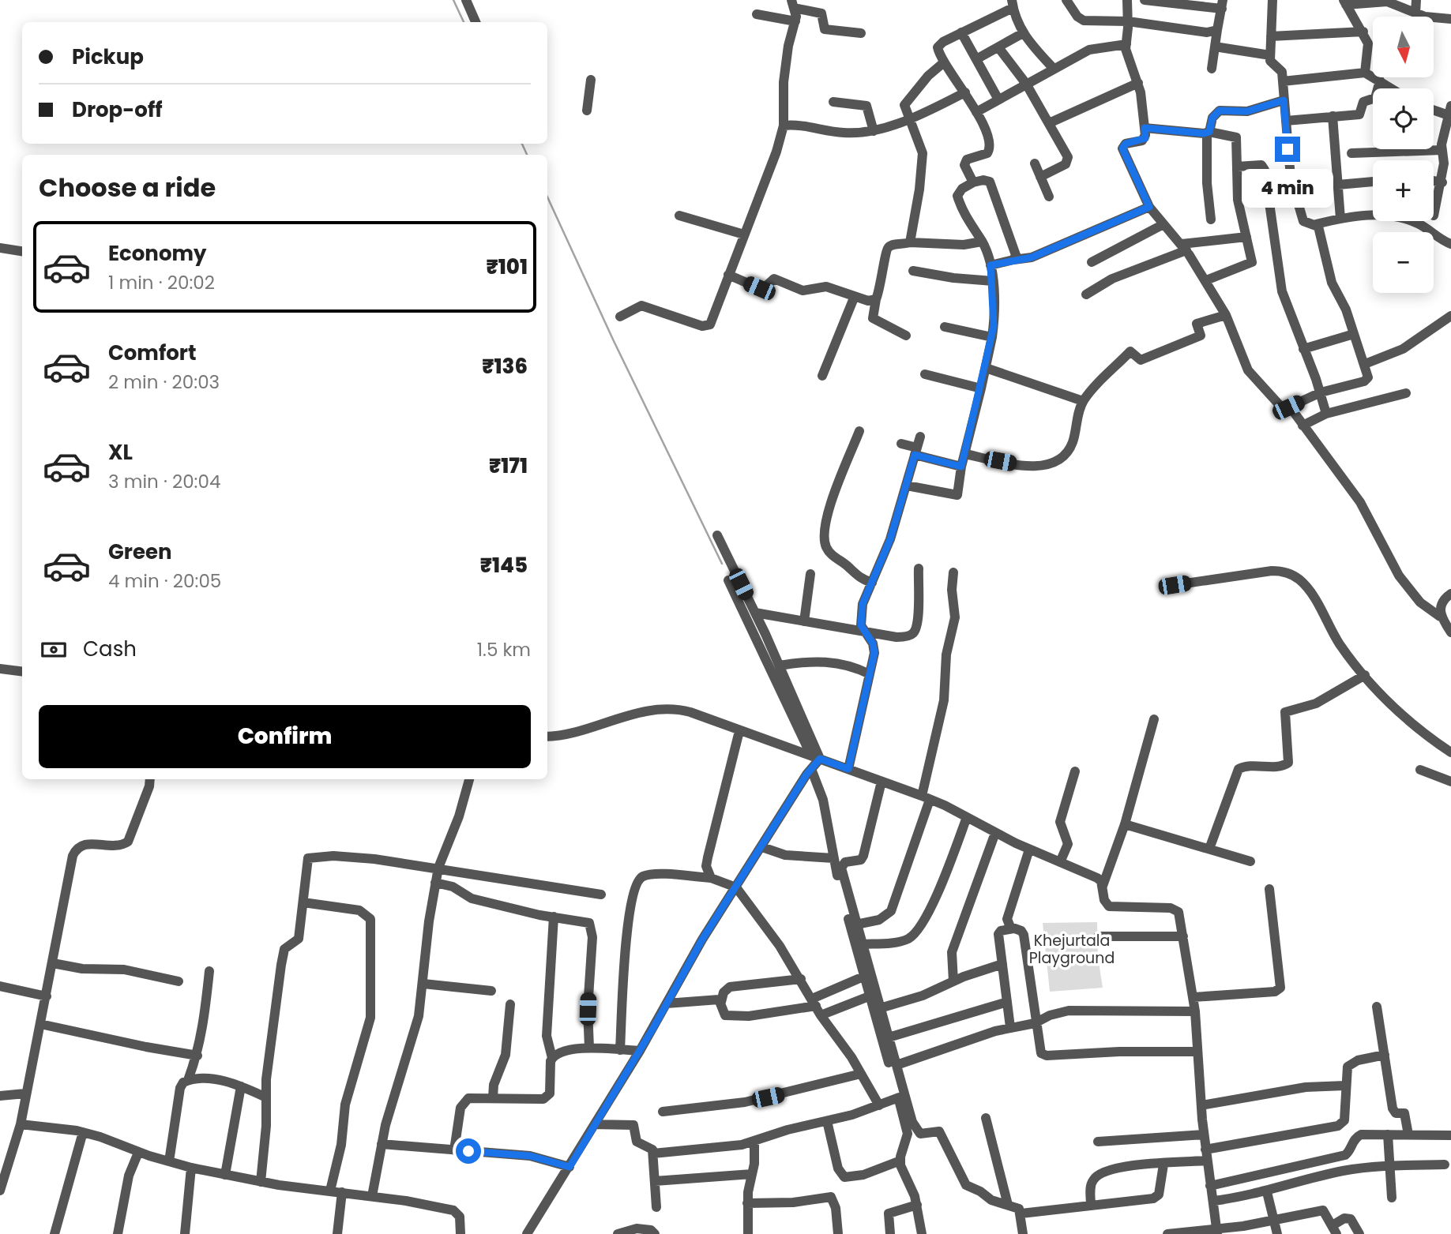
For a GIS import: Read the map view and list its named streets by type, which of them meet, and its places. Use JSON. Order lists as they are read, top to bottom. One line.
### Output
{"parks":["Khejurtala Playground"],"north":"bottom","page":{"map_buttons":["+","−"],"banner":["Pickup","Drop-off"],"heading":"Choose a ride","bubble":"4 min","list":[{"name":"Economy","note":"1 min · 20:02","value":"₹101"},{"name":"Comfort","note":"2 min · 20:03","value":"₹136"},{"name":"XL","note":"3 min · 20:04","value":"₹171"},{"name":"Green","note":"4 min · 20:05","value":"₹145"}],"pay":["Cash","1.5 km"],"buttons":"Confirm"}}
